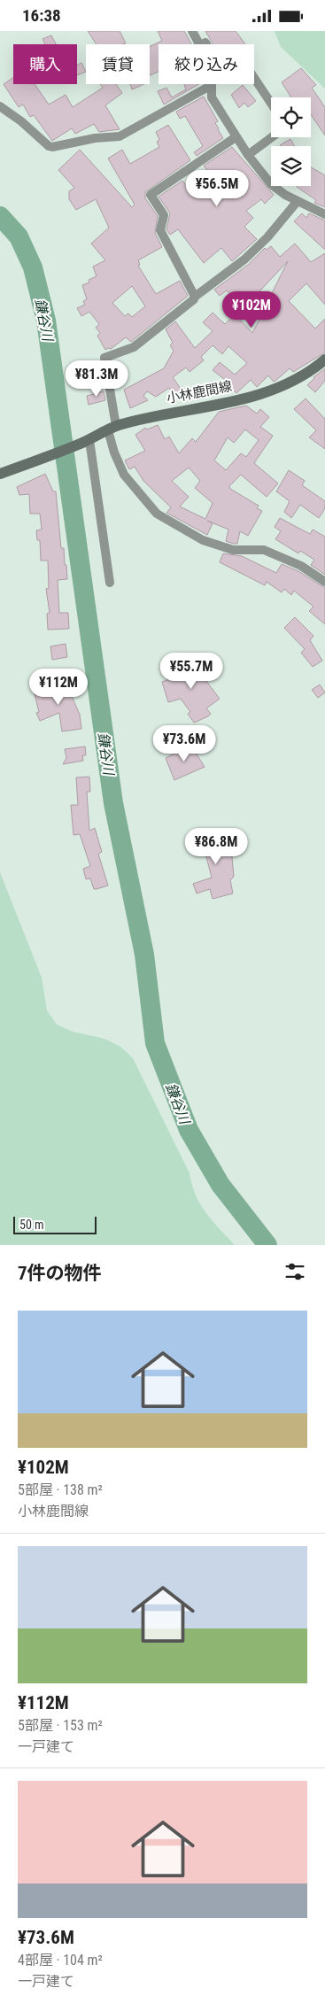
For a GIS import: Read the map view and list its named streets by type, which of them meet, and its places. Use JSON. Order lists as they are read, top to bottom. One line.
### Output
{"streets":{"main road":["小林鹿間線"]},"water":["鎌谷川"],"scale_bar":"50 m","page":{"status":"16:38","chip":["購入","賃貸","絞り込み"],"price":["¥56.5M","¥102M","¥81.3M","¥55.7M","¥112M","¥73.6M","¥86.8M"],"scale":"50 m","heading":"7件の物件","list":[{"name":"¥102M","note":"5部屋 · 138 m² · 小林鹿間線"},{"name":"¥112M","note":"5部屋 · 153 m² · 一戸建て"},{"name":"¥73.6M","note":"4部屋 · 104 m² · 一戸建て"}]}}
